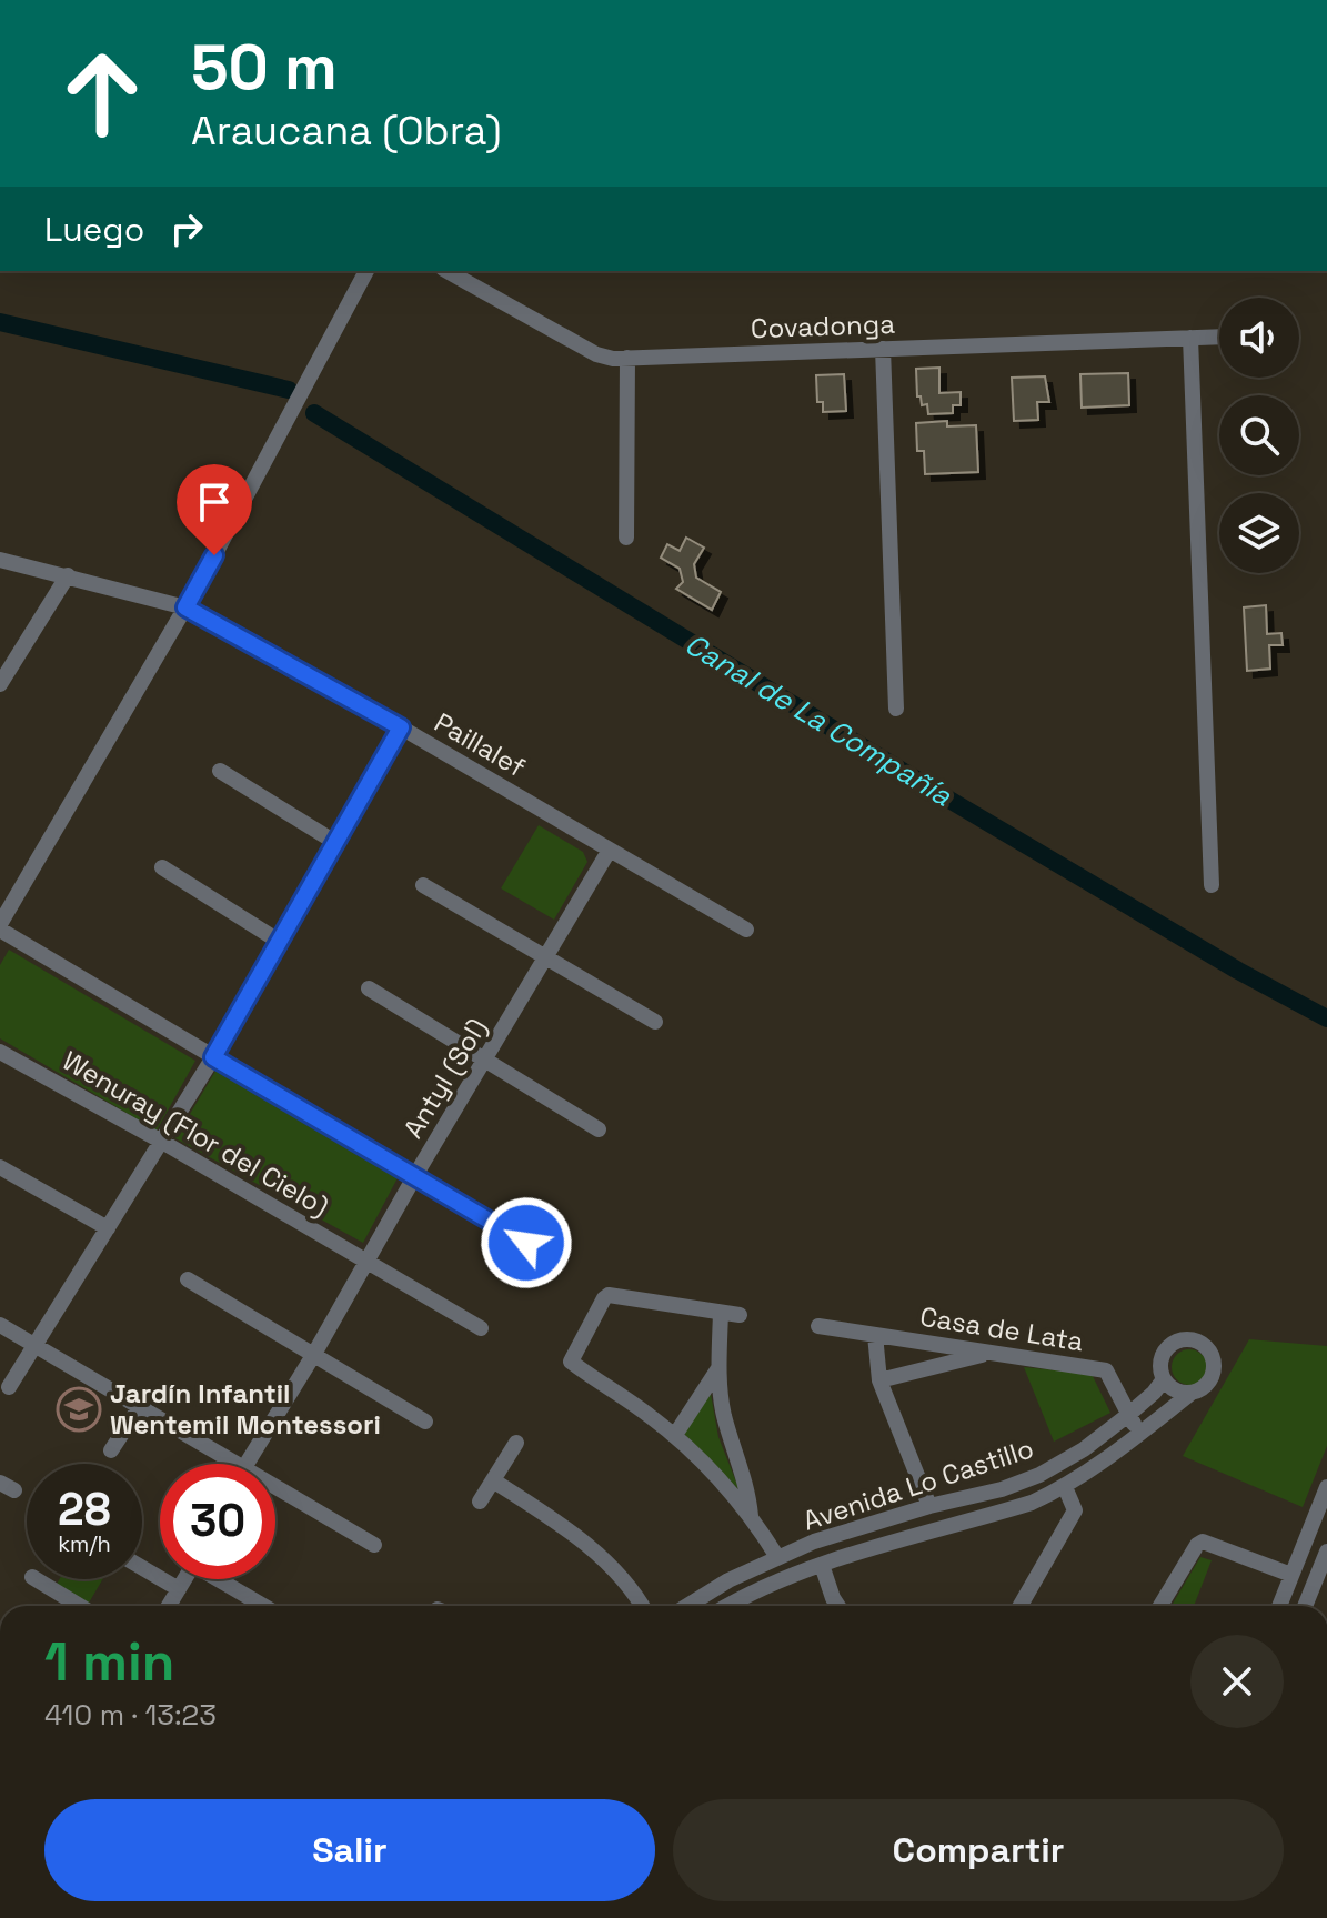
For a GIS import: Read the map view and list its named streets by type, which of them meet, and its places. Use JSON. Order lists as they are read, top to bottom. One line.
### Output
{"streets":{"street":["Covadonga","Paillalef","Antyl (Sol)","Wenuray (Flor del Cielo)","Casa de Lata","Avenida Lo Castillo"]},"crossings":[["Paillalef","Antyl (Sol)"],["Antyl (Sol)","Wenuray (Flor del Cielo)"],["Casa de Lata","Avenida Lo Castillo"]],"water":["Canal de La Compañía"],"places":{"school or university":["Jardín Infantil Wentemil Montessori"]},"page":{"turn":["50 m","Araucana (Obra)"],"then":"Luego","speed":"28 km/h","limit":"30","heading":["1 min","410 m · 13:23"],"buttons":["Salir","Compartir"]}}
